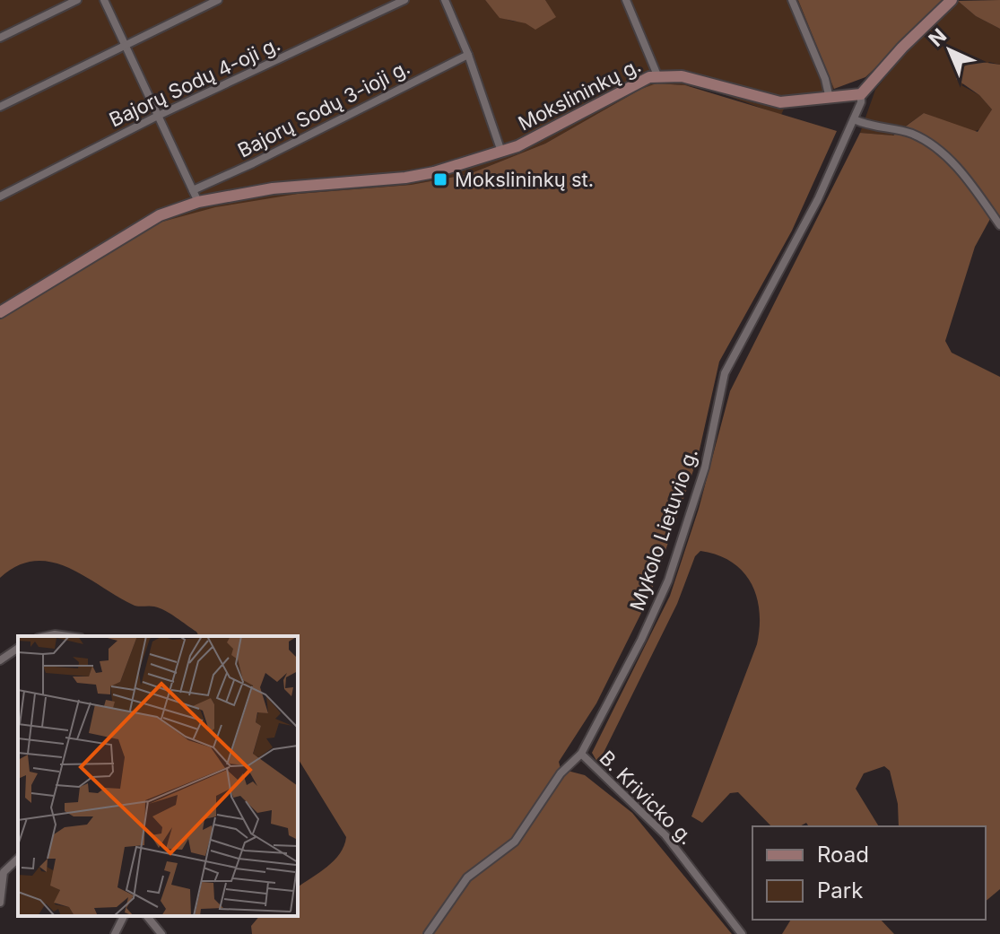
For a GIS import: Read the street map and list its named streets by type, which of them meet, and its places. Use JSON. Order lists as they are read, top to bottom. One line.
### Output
{"streets":{"street":["Bajorų Sodų 4-oji g.","Mokslininkų g.","Bajorų Sodų 3-ioji g.","Mykolo Lietuvio g.","B. Krivicko g."]},"crossings":[["Mokslininkų g.","Mykolo Lietuvio g."],["Mykolo Lietuvio g.","B. Krivicko g."]],"places":{"transit":["Mokslininkų st."]},"legend":["Road","Park"],"north":"top left"}
